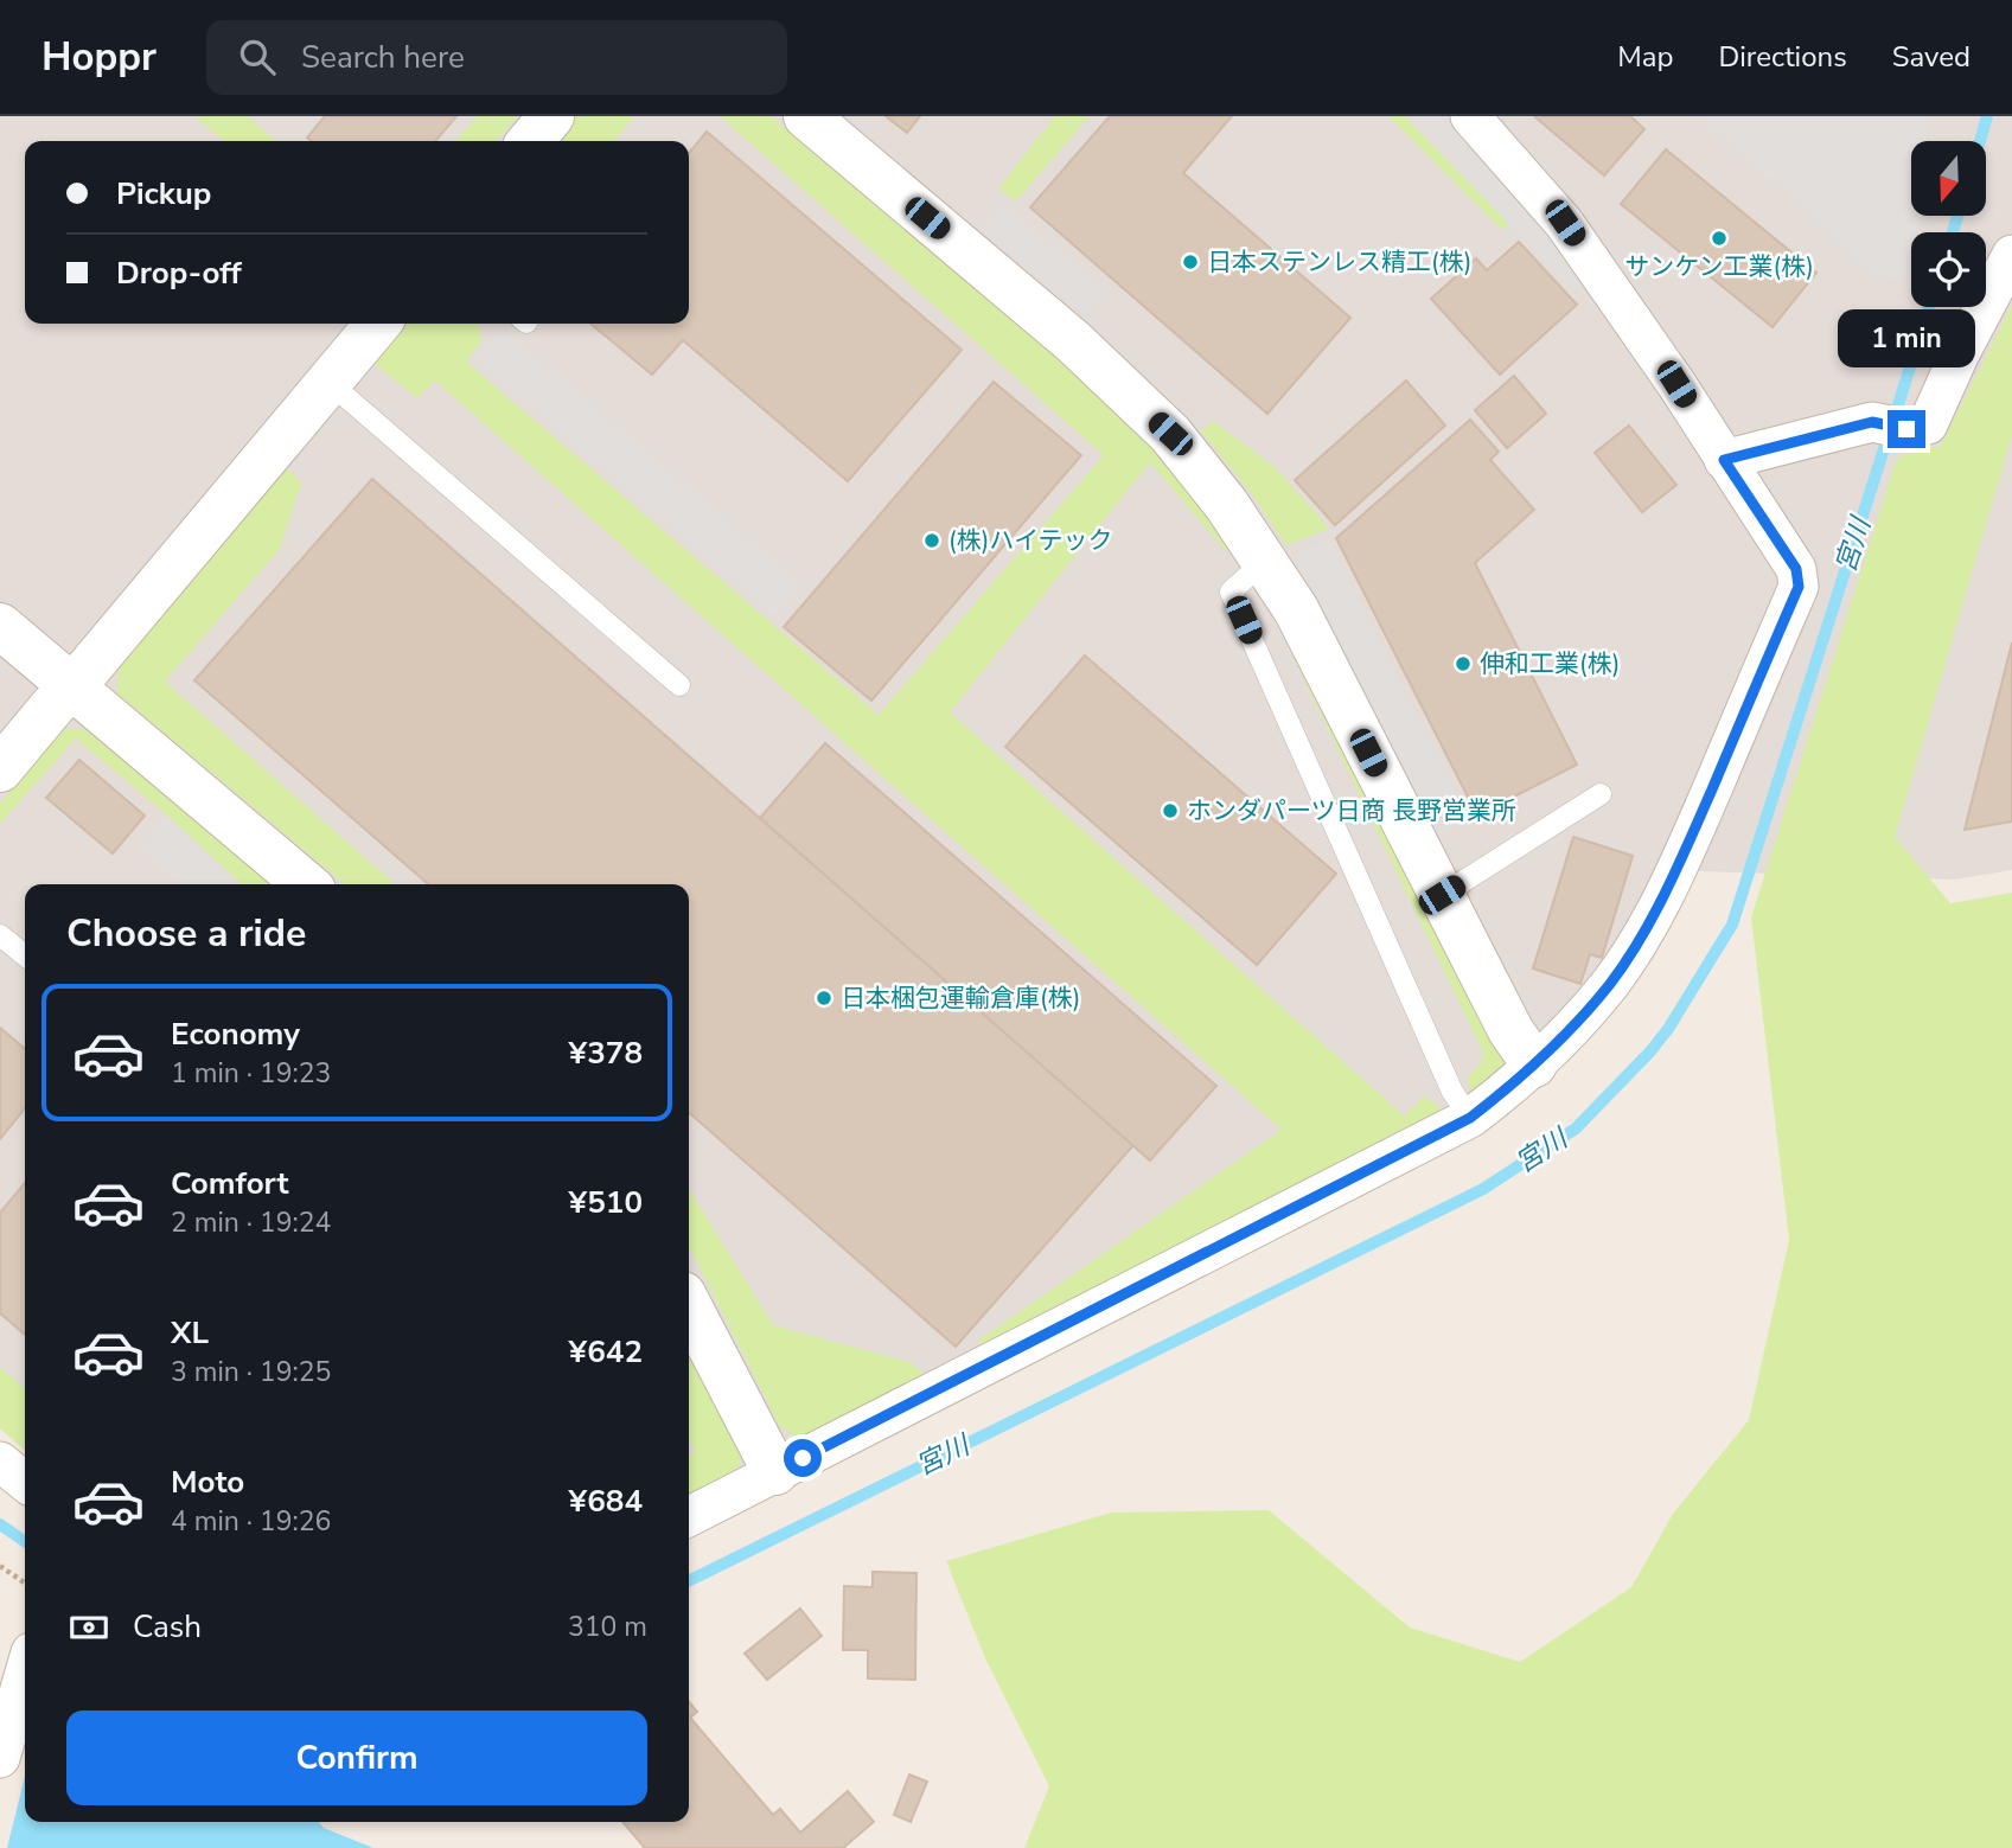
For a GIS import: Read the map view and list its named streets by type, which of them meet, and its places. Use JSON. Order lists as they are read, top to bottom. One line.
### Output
{"water":["宮川"],"places":["サンケン工業(株)","日本ステンレス精工(株)","(株)ハイテック","伸和工業(株)","ホンダパーツ日商 長野営業所","日本梱包運輸倉庫(株)"],"north":"bottom","page":{"header":"Hoppr","search":"Search here","nav":["Map","Directions","Saved"],"banner":["Pickup","Drop-off"],"bubble":"1 min","heading":"Choose a ride","list":[{"name":"Economy","note":"1 min · 19:23","value":"¥378"},{"name":"Comfort","note":"2 min · 19:24","value":"¥510"},{"name":"XL","note":"3 min · 19:25","value":"¥642"},{"name":"Moto","note":"4 min · 19:26","value":"¥684"}],"pay":["Cash","310 m"],"buttons":"Confirm"}}
